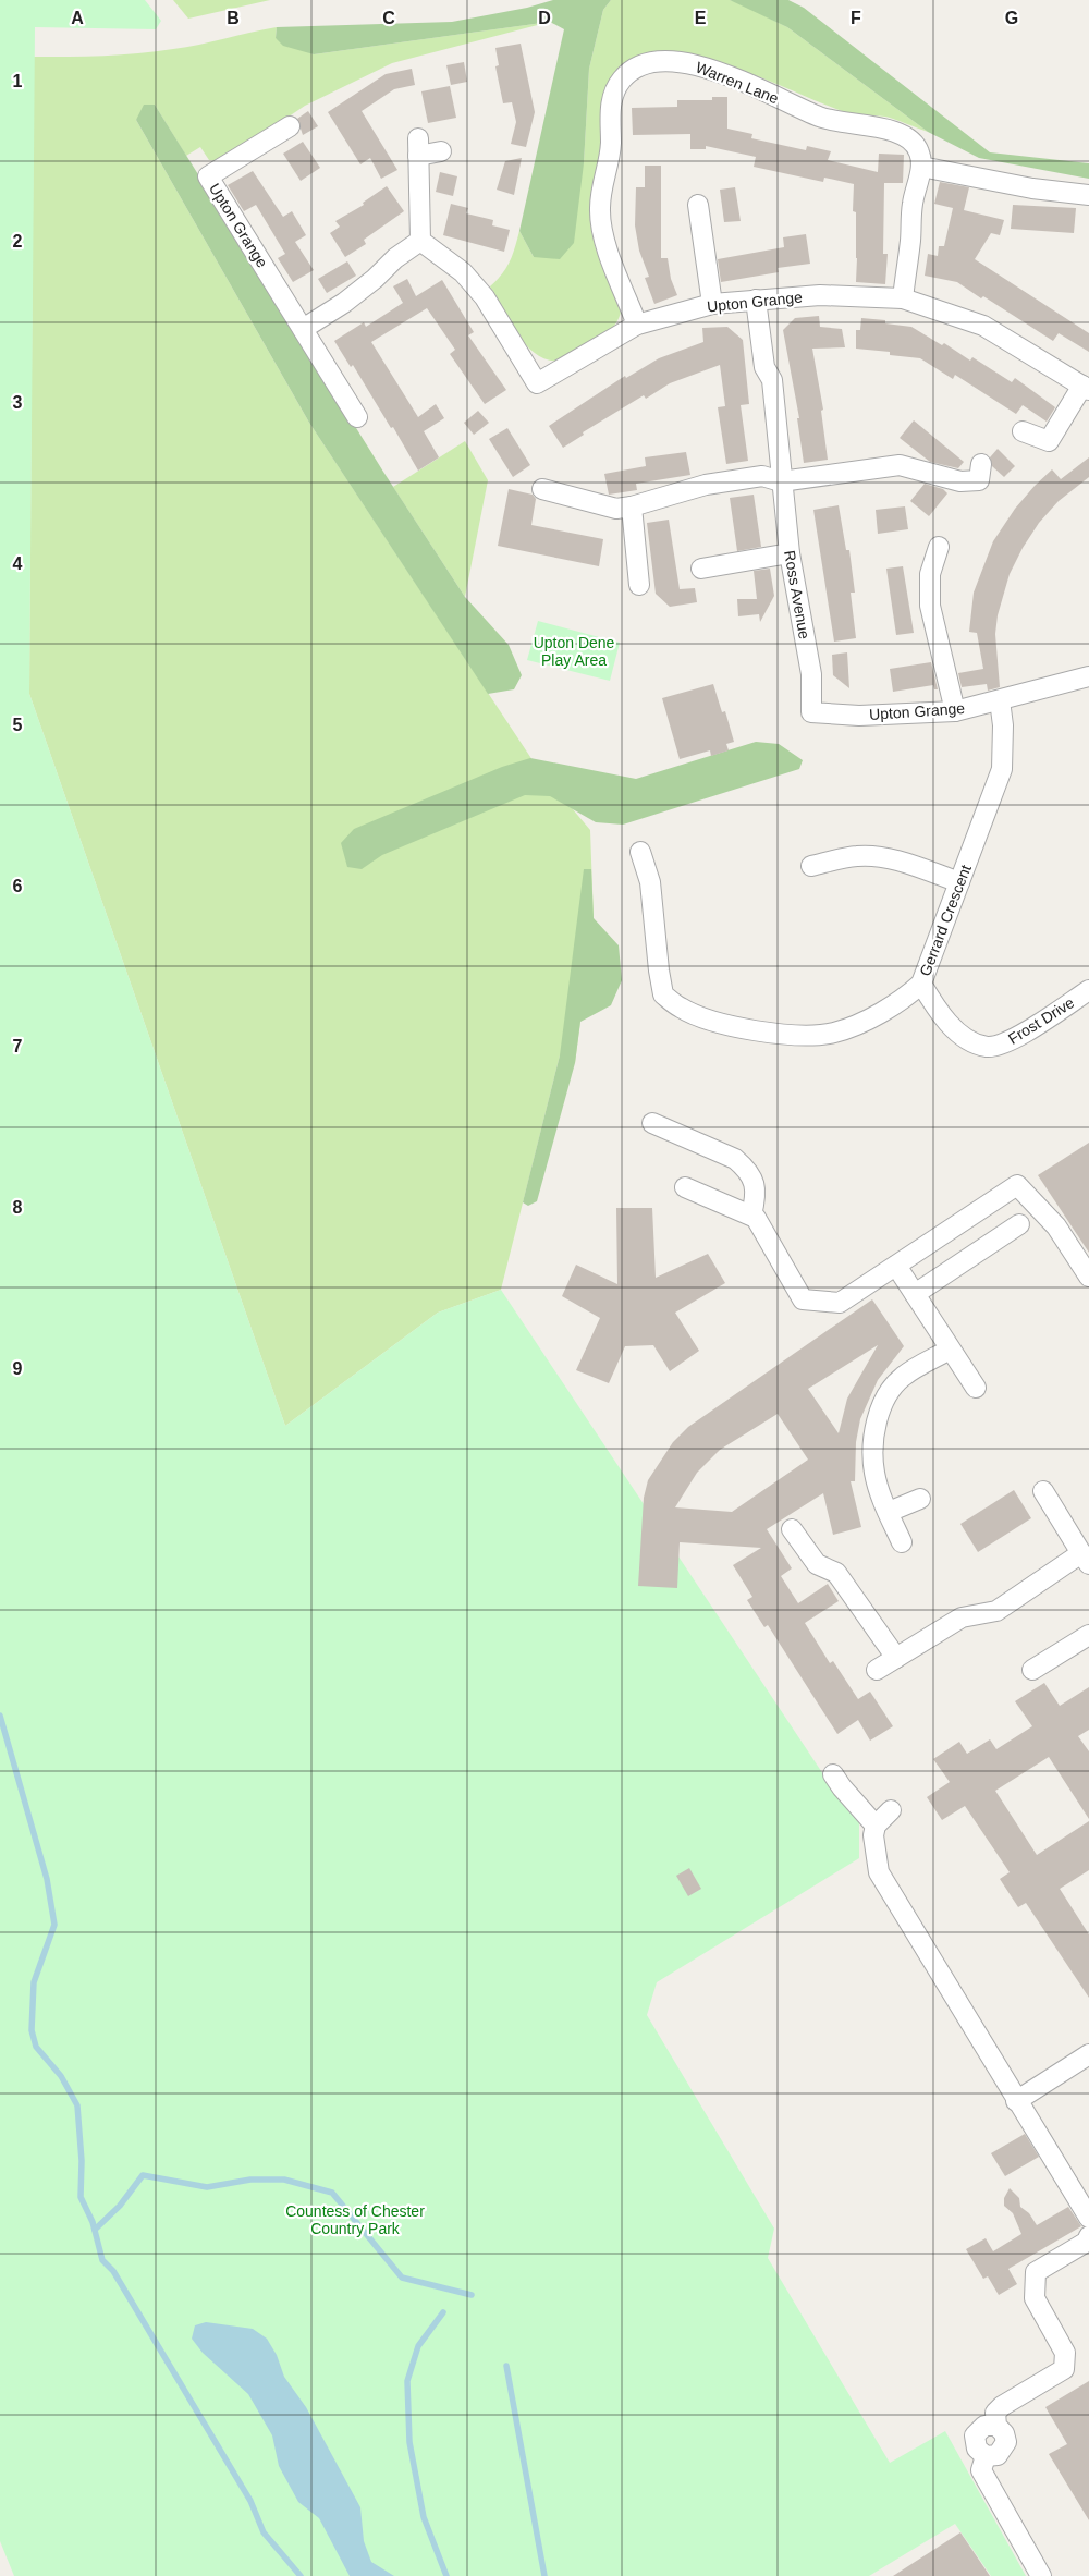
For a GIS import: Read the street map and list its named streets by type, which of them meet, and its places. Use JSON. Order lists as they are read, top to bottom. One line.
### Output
{"streets":{"street":["Warren Lane","Upton Grange","Ross Avenue","Gerrard Crescent","Frost Drive"]},"crossings":[["Warren Lane","Upton Grange"],["Upton Grange","Ross Avenue"],["Upton Grange","Gerrard Crescent"],["Gerrard Crescent","Frost Drive"]],"parks":["Upton Dene Play Area","Countess of Chester Country Park"],"grid":{"columns":["A","B","C","D","E","F","G"],"rows":["1","2","3","4","5","6","7","8","9"]}}
